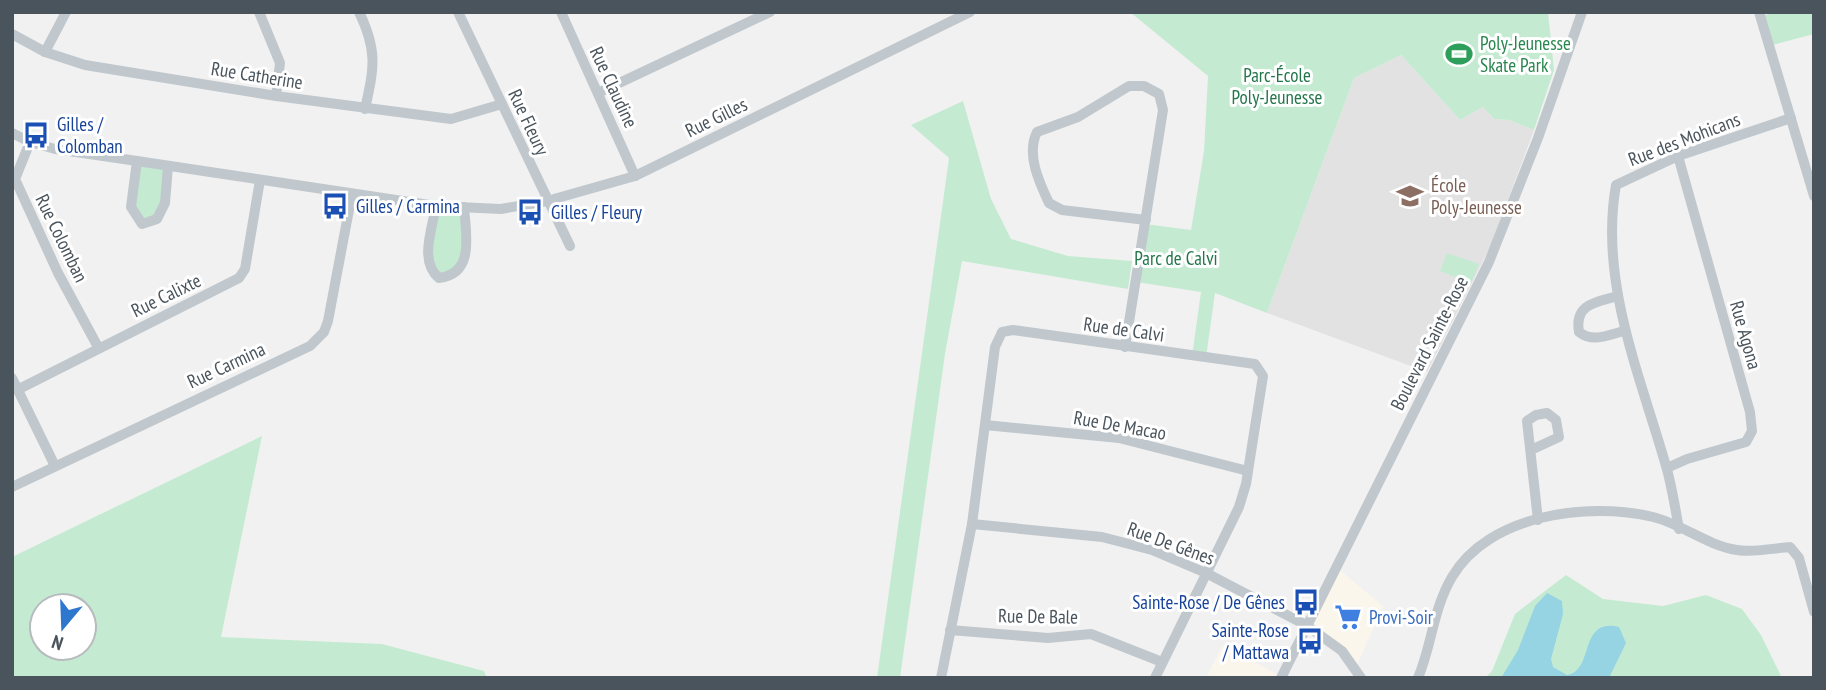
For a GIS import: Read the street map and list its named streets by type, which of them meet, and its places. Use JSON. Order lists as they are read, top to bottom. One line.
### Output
{"streets":{"street":["Rue Catherine","Rue Claudine","Rue Gilles","Rue Fleury","Rue des Mohicans","Rue Colomban","Rue Calixte","Rue de Calvi","Rue Agona","Boulevard Sainte-Rose","Rue Carmina","Rue De Macao","Rue De Gênes","Rue De Bale"]},"crossings":[["Rue Catherine","Rue Fleury"],["Rue Claudine","Rue Gilles"],["Rue Gilles","Rue Fleury"],["Rue Gilles","Rue Colomban"],["Rue Gilles","Rue Calixte"],["Rue Gilles","Rue Carmina"],["Rue des Mohicans","Rue Agona"],["Rue Colomban","Rue Calixte"],["Rue de Calvi","Rue De Macao"],["Rue de Calvi","Rue De Gênes"],["Rue de Calvi","Rue De Bale"],["Boulevard Sainte-Rose","Rue De Gênes"]],"parks":["Parc-École Poly-Jeunesse","Parc de Calvi"],"places":{"sports":["Poly-Jeunesse Skate Park"],"bus stop":["Gilles / Colomban","Gilles / Carmina","Gilles / Fleury","Sainte-Rose / De Gênes","Sainte-Rose / Mattawa"],"school or university":["École Poly-Jeunesse"],"supermarket":["Provi-Soir"]},"north":"bottom"}
